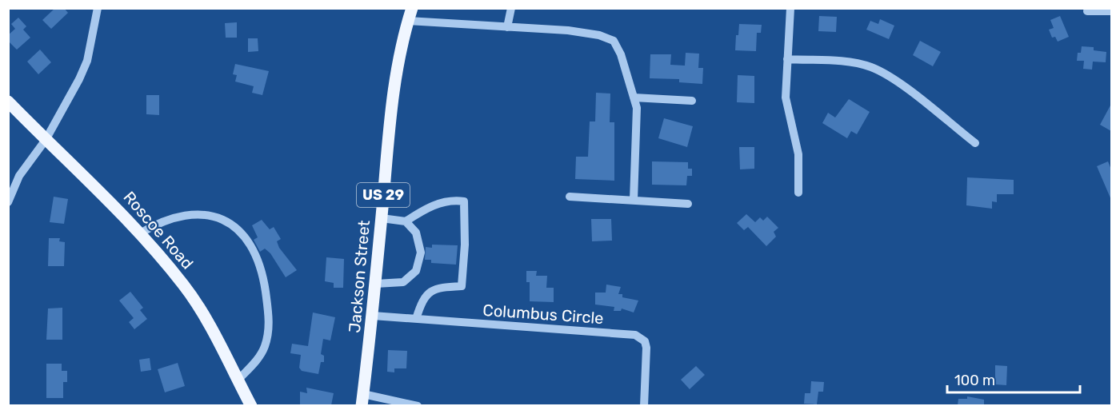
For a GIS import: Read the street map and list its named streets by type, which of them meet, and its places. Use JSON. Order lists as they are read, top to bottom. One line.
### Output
{"streets":{"main road":["US 29","Roscoe Road","Jackson Street"],"street":["Columbus Circle"]},"crossings":[["Jackson Street","Columbus Circle"]],"scale_bar":"100 m"}
